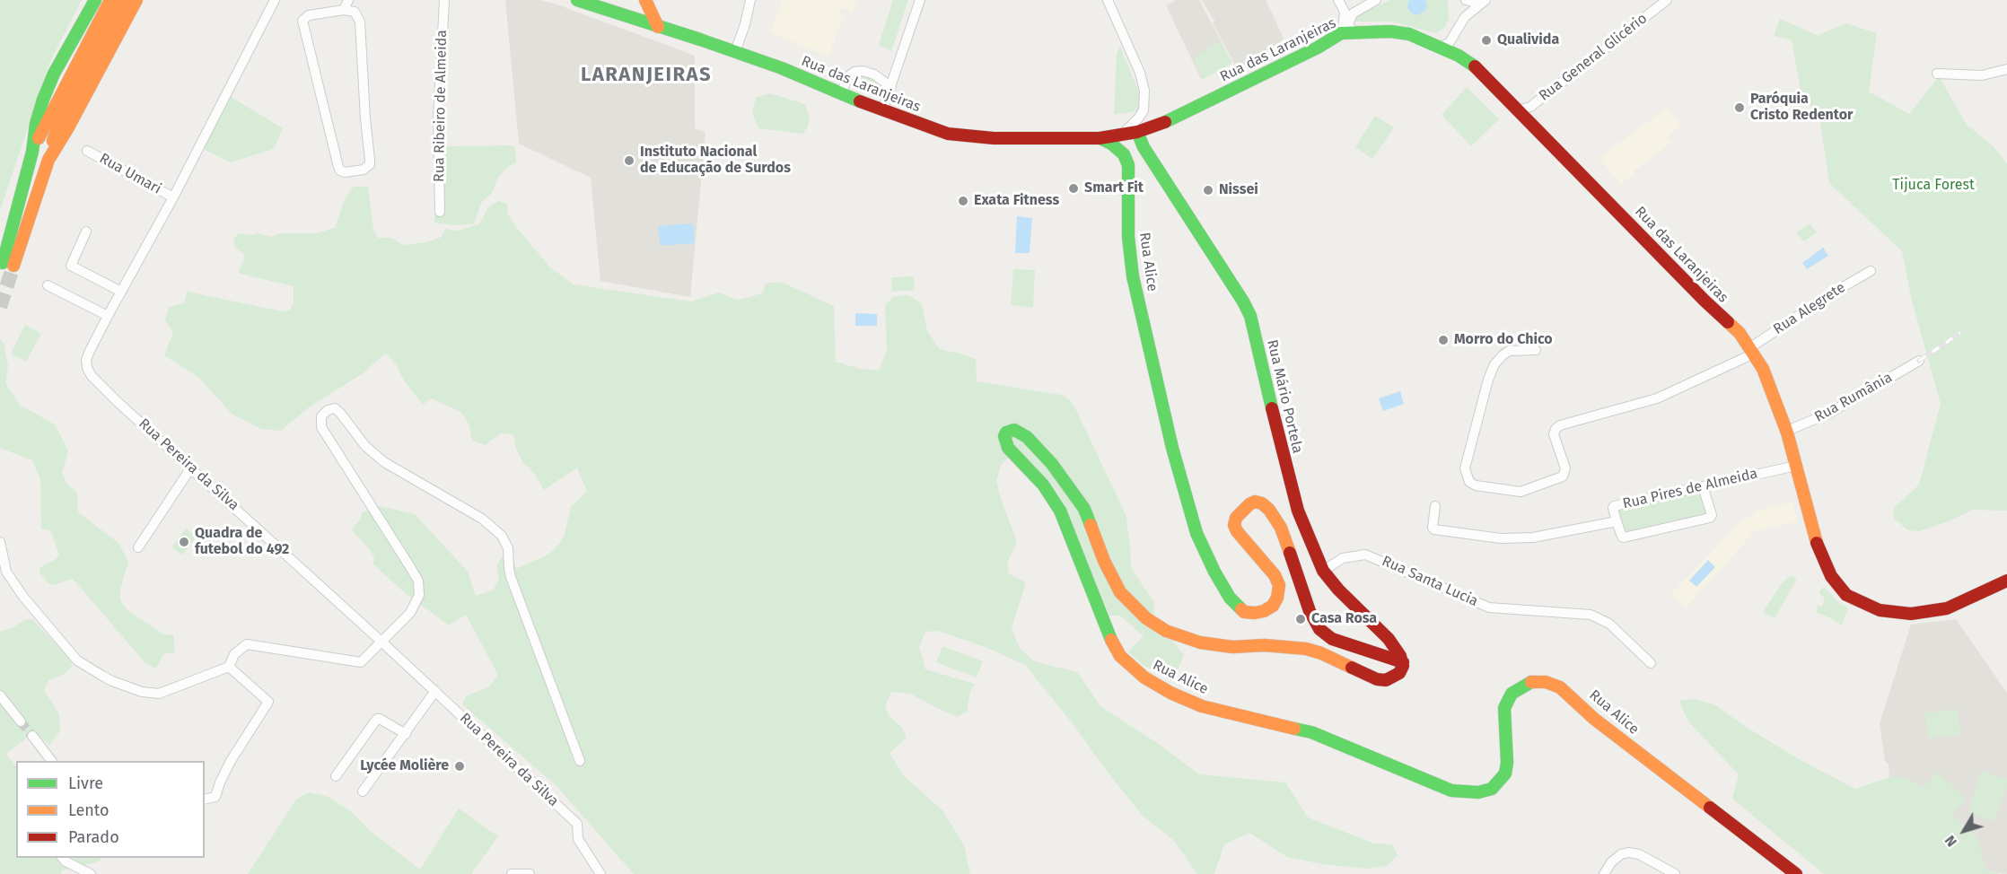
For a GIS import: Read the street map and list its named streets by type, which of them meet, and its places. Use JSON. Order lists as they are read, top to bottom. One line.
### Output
{"streets":{"street":["Rua das Laranjeiras","Rua General Glicério","Rua Ribeiro de Almeida","Rua Umari","Rua Alice","Rua Alegrete","Rua Mário Portela","Rua Rumânia","Rua Pereira da Silva","Rua Pires de Almeida","Rua Santa Lucia"]},"crossings":[["Rua das Laranjeiras","Rua General Glicério"],["Rua das Laranjeiras","Rua Alegrete"],["Rua das Laranjeiras","Rua Mário Portela"],["Rua das Laranjeiras","Rua Rumânia"],["Rua das Laranjeiras","Rua Pires de Almeida"],["Rua Umari","Rua Pereira da Silva"],["Rua Alice","Rua Mário Portela"],["Rua Mário Portela","Rua Santa Lucia"]],"districts":["LARANJEIRAS"],"parks":["Tijuca Forest"],"places":["Qualivida","Paróquia Cristo Redentor","Instituto Nacional de Educação de Surdos","Smart Fit","Nissei","Exata Fitness","Morro do Chico","Quadra de futebol do 492","Casa Rosa","Lycée Molière"],"legend":["Livre","Lento","Parado"],"north":"bottom left"}
